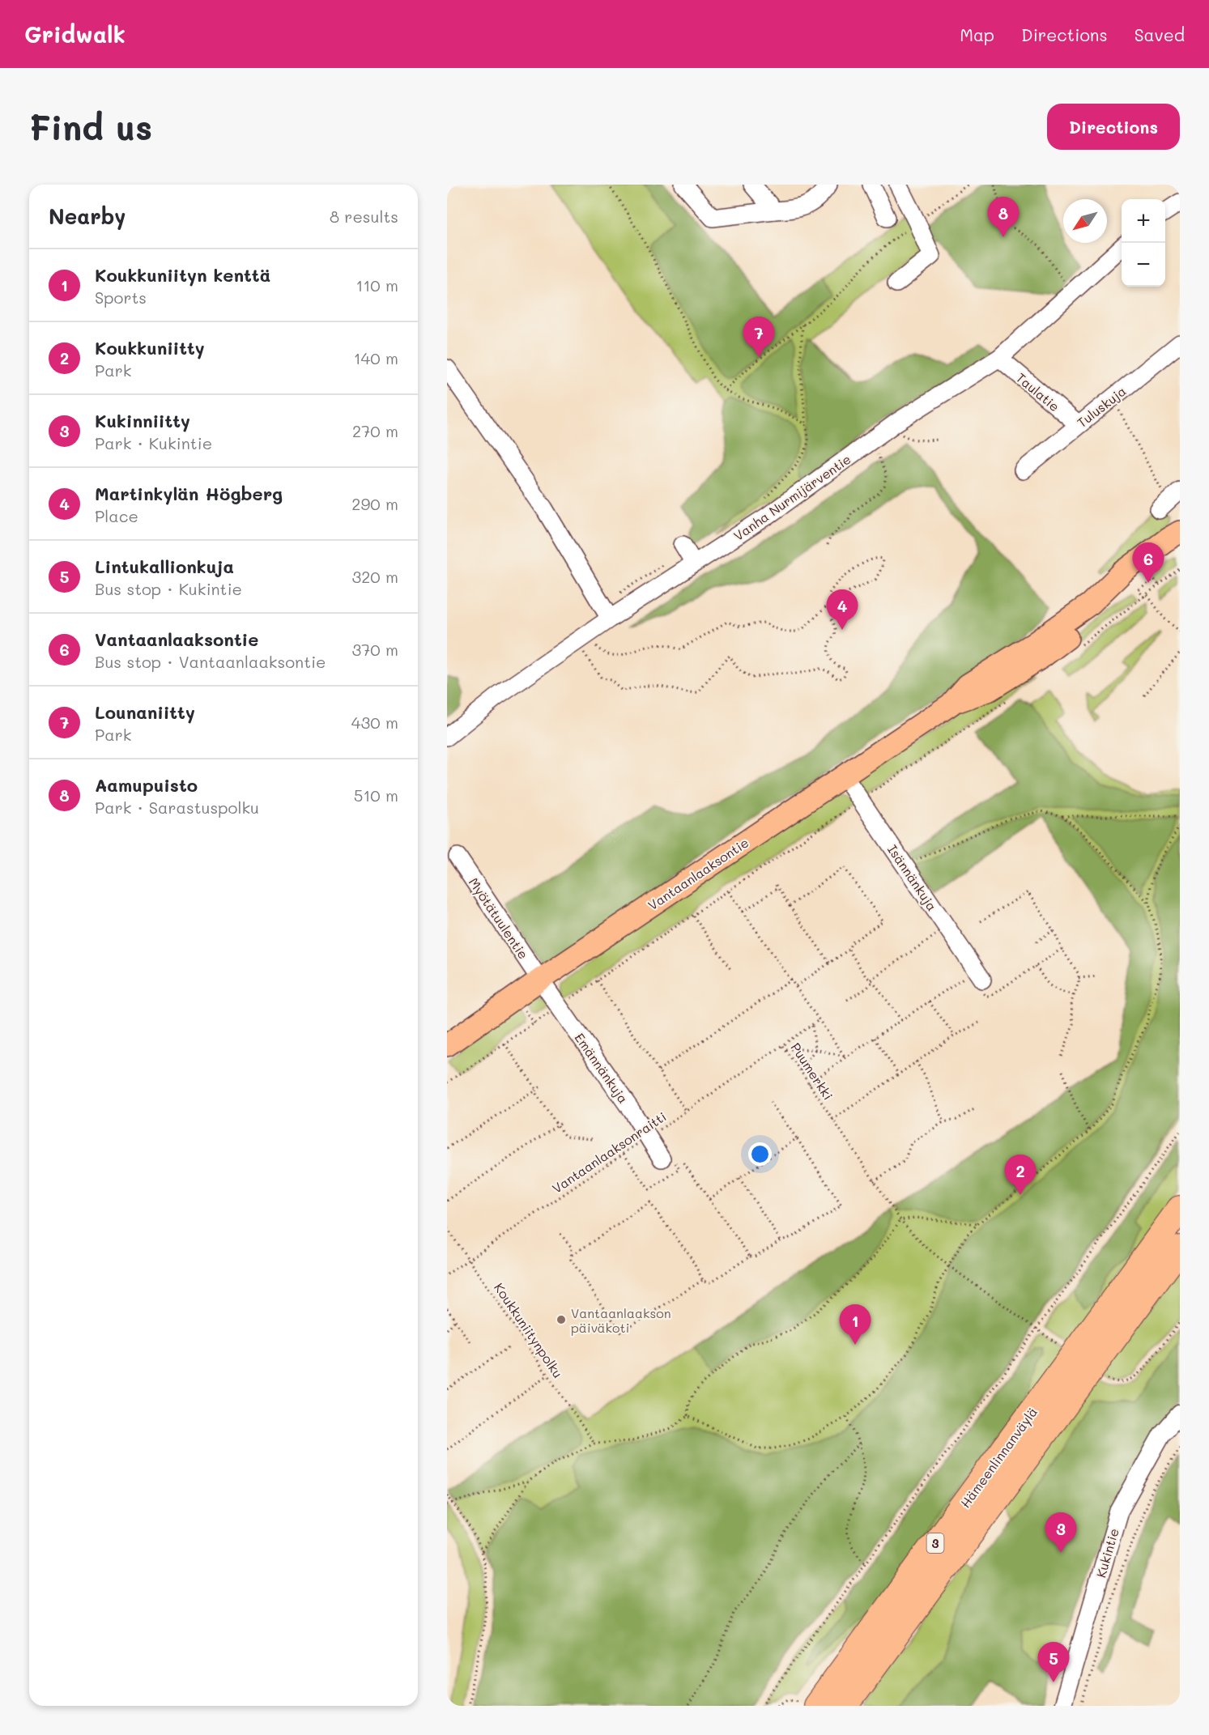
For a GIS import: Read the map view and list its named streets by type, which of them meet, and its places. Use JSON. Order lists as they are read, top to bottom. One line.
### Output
{"streets":{"highway":["Hämeenlinnanväylä","3"],"main road":["Vantaanlaaksontie"],"street":["Taulatie","Tuluskuja","Vanha Nurmijärventie","Isännänkuja","Myötätuulentie","Emännänkuja","Kukintie"],"path":["Puumerkki","Vantaanlaaksonraitti","Koukkuniitynpolku"]},"crossings":[["Taulatie","Tuluskuja"],["Taulatie","Vanha Nurmijärventie"],["Vantaanlaaksontie","Isännänkuja"],["Vantaanlaaksontie","Myötätuulentie"],["Vantaanlaaksontie","Emännänkuja"],["Myötätuulentie","Emännänkuja"],["Emännänkuja","Vantaanlaaksonraitti"],["Puumerkki","Vantaanlaaksonraitti"],["Vantaanlaaksonraitti","Koukkuniitynpolku"]],"places":["Vantaanlaakson päiväkoti"],"north":"bottom left","page":{"header":"Gridwalk","nav":["Map","Directions","Saved"],"buttons":"Directions","title":"Find us","heading":["Nearby","8 results"],"pins":["8","7","6","4","2","1","3","5"],"map_buttons":["+","−"],"list":[{"mark":"1","name":"Koukkuniityn kenttä","note":"Sports","value":"110 m"},{"mark":"2","name":"Koukkuniitty","note":"Park","value":"140 m"},{"mark":"3","name":"Kukinniitty","note":"Park · Kukintie","value":"270 m"},{"mark":"4","name":"Martinkylän Högberg","note":"Place","value":"290 m"},{"mark":"5","name":"Lintukallionkuja","note":"Bus stop · Kukintie","value":"320 m"},{"mark":"6","name":"Vantaanlaaksontie","note":"Bus stop · Vantaanlaaksontie","value":"370 m"},{"mark":"7","name":"Lounaniitty","note":"Park","value":"430 m"},{"mark":"8","name":"Aamupuisto","note":"Park · Sarastuspolku","value":"510 m"}]}}
